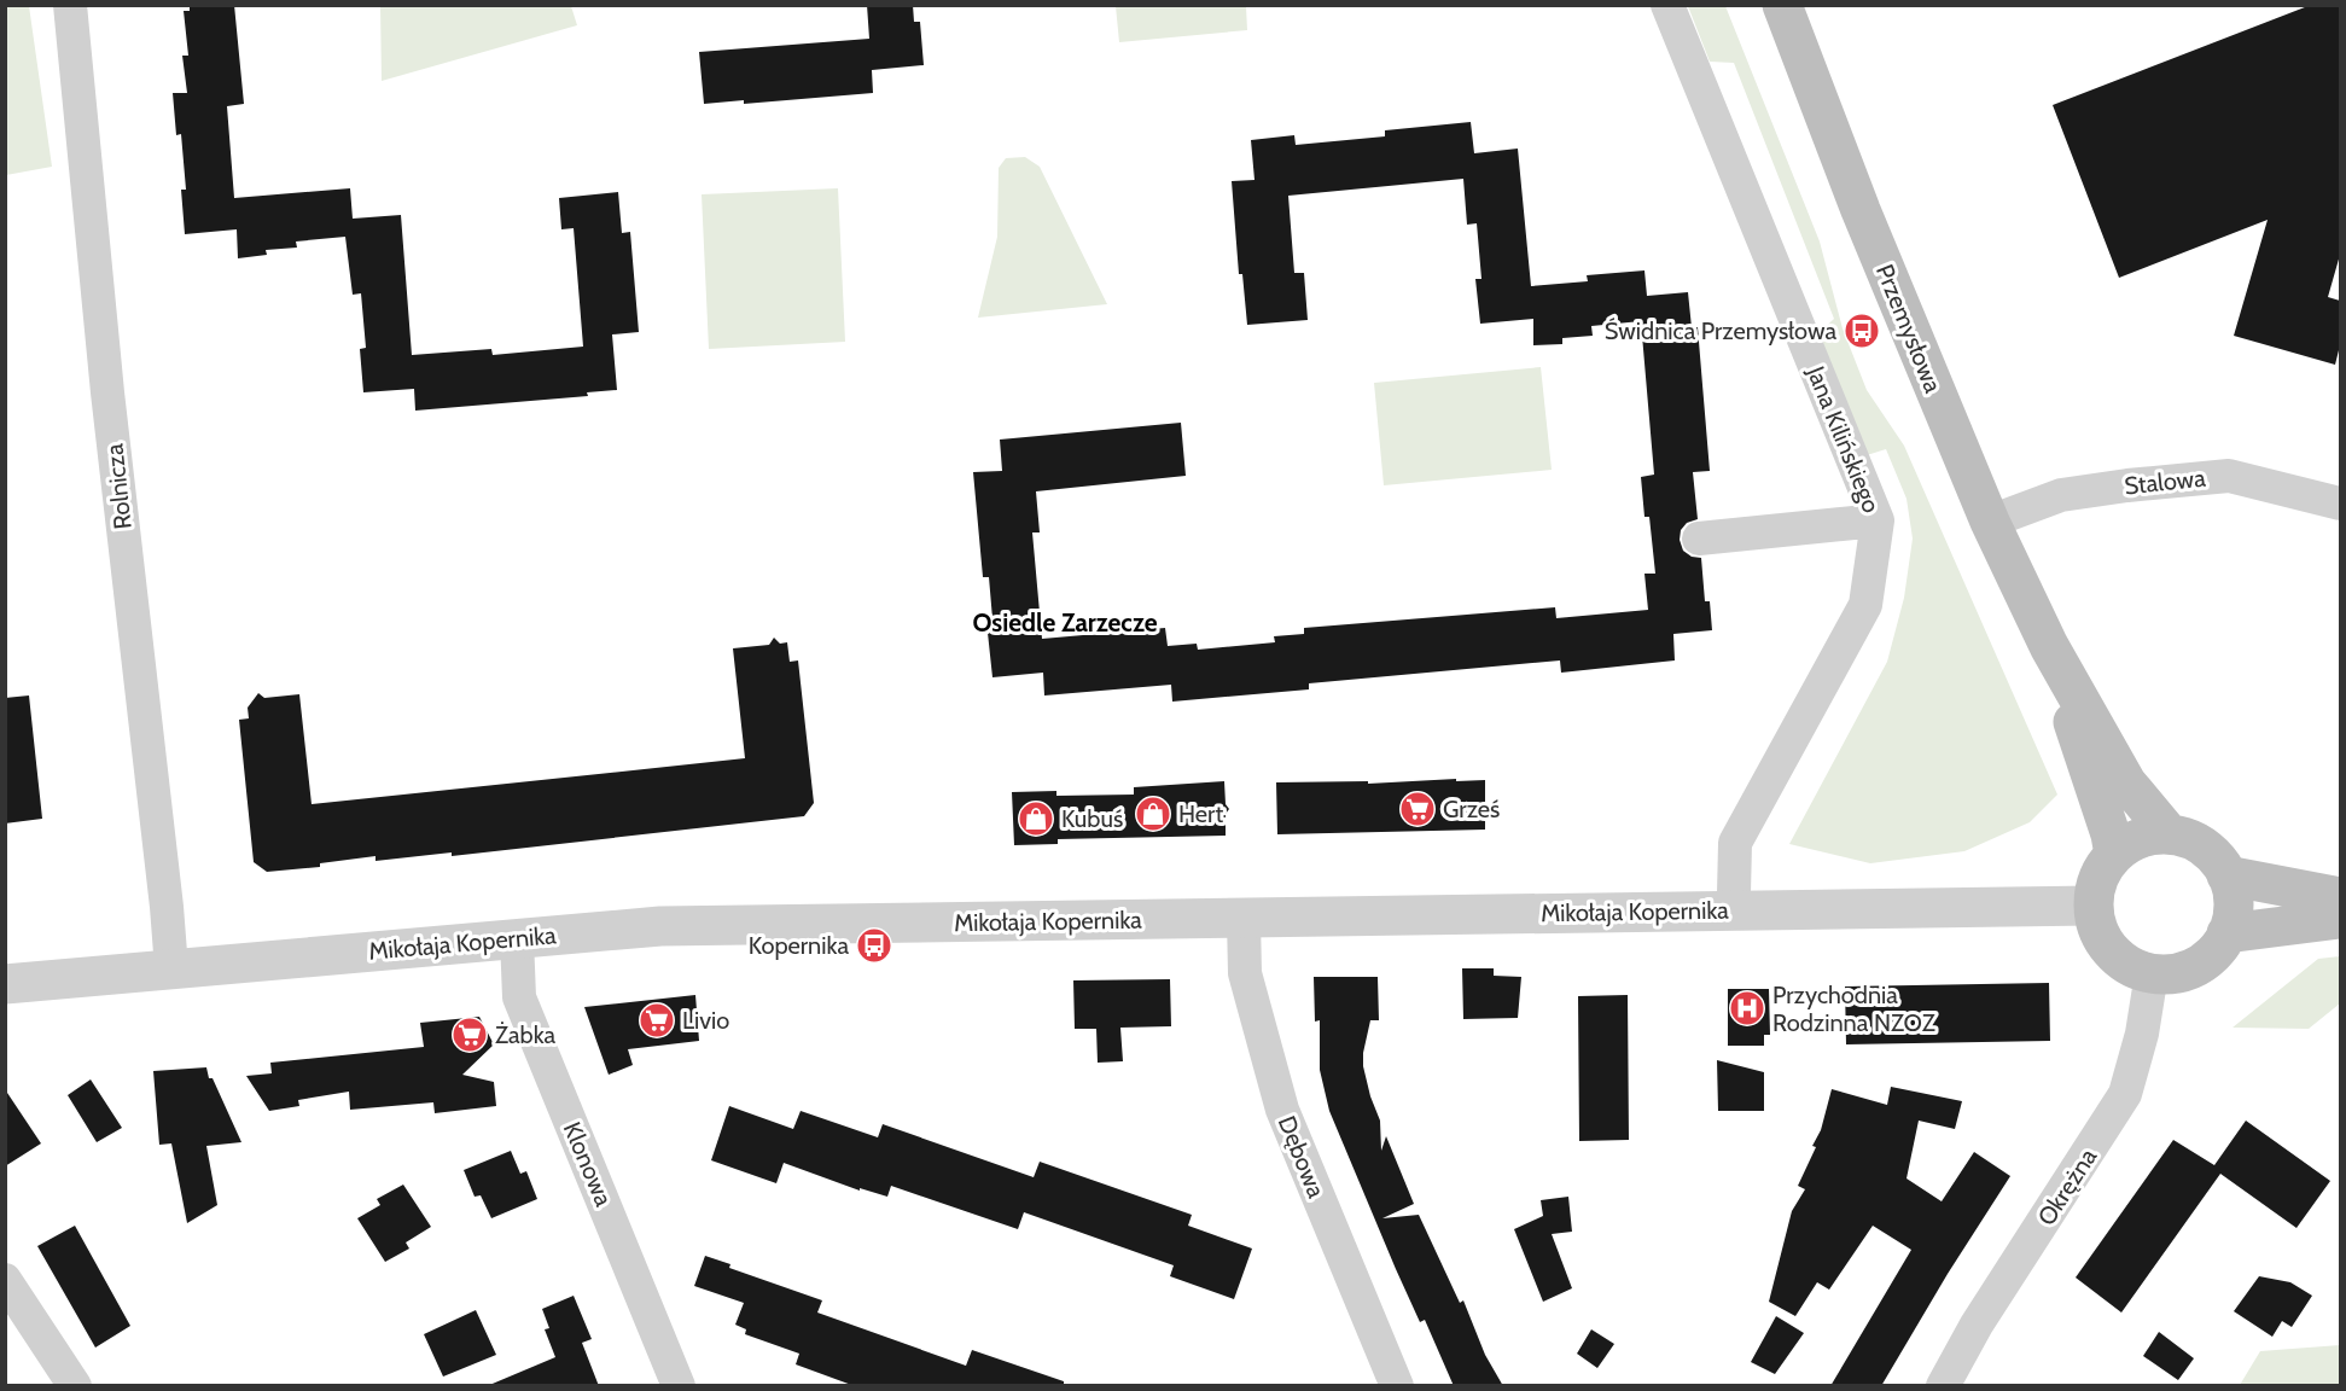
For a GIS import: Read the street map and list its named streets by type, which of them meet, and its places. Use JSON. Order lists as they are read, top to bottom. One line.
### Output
{"streets":{"main road":["Przemysłowa"],"street":["Jana Kilińskiego","Stalowa","Rolnicza","Mikołaja Kopernika","Dębowa","Klonowa","Okrężna"]},"crossings":[["Przemysłowa","Stalowa"],["Przemysłowa","Mikołaja Kopernika"],["Przemysłowa","Okrężna"],["Jana Kilińskiego","Mikołaja Kopernika"],["Rolnicza","Mikołaja Kopernika"],["Mikołaja Kopernika","Dębowa"],["Mikołaja Kopernika","Klonowa"],["Mikołaja Kopernika","Okrężna"]],"districts":["Osiedle Zarzecze"],"places":{"bus stop":["Świdnica Przemysłowa","Kopernika"],"supermarket":["Grześ","Livio","Żabka"],"shop":["Hert","Kubuś"],"hospital":["Przychodnia Rodzinna NZOZ"]}}
